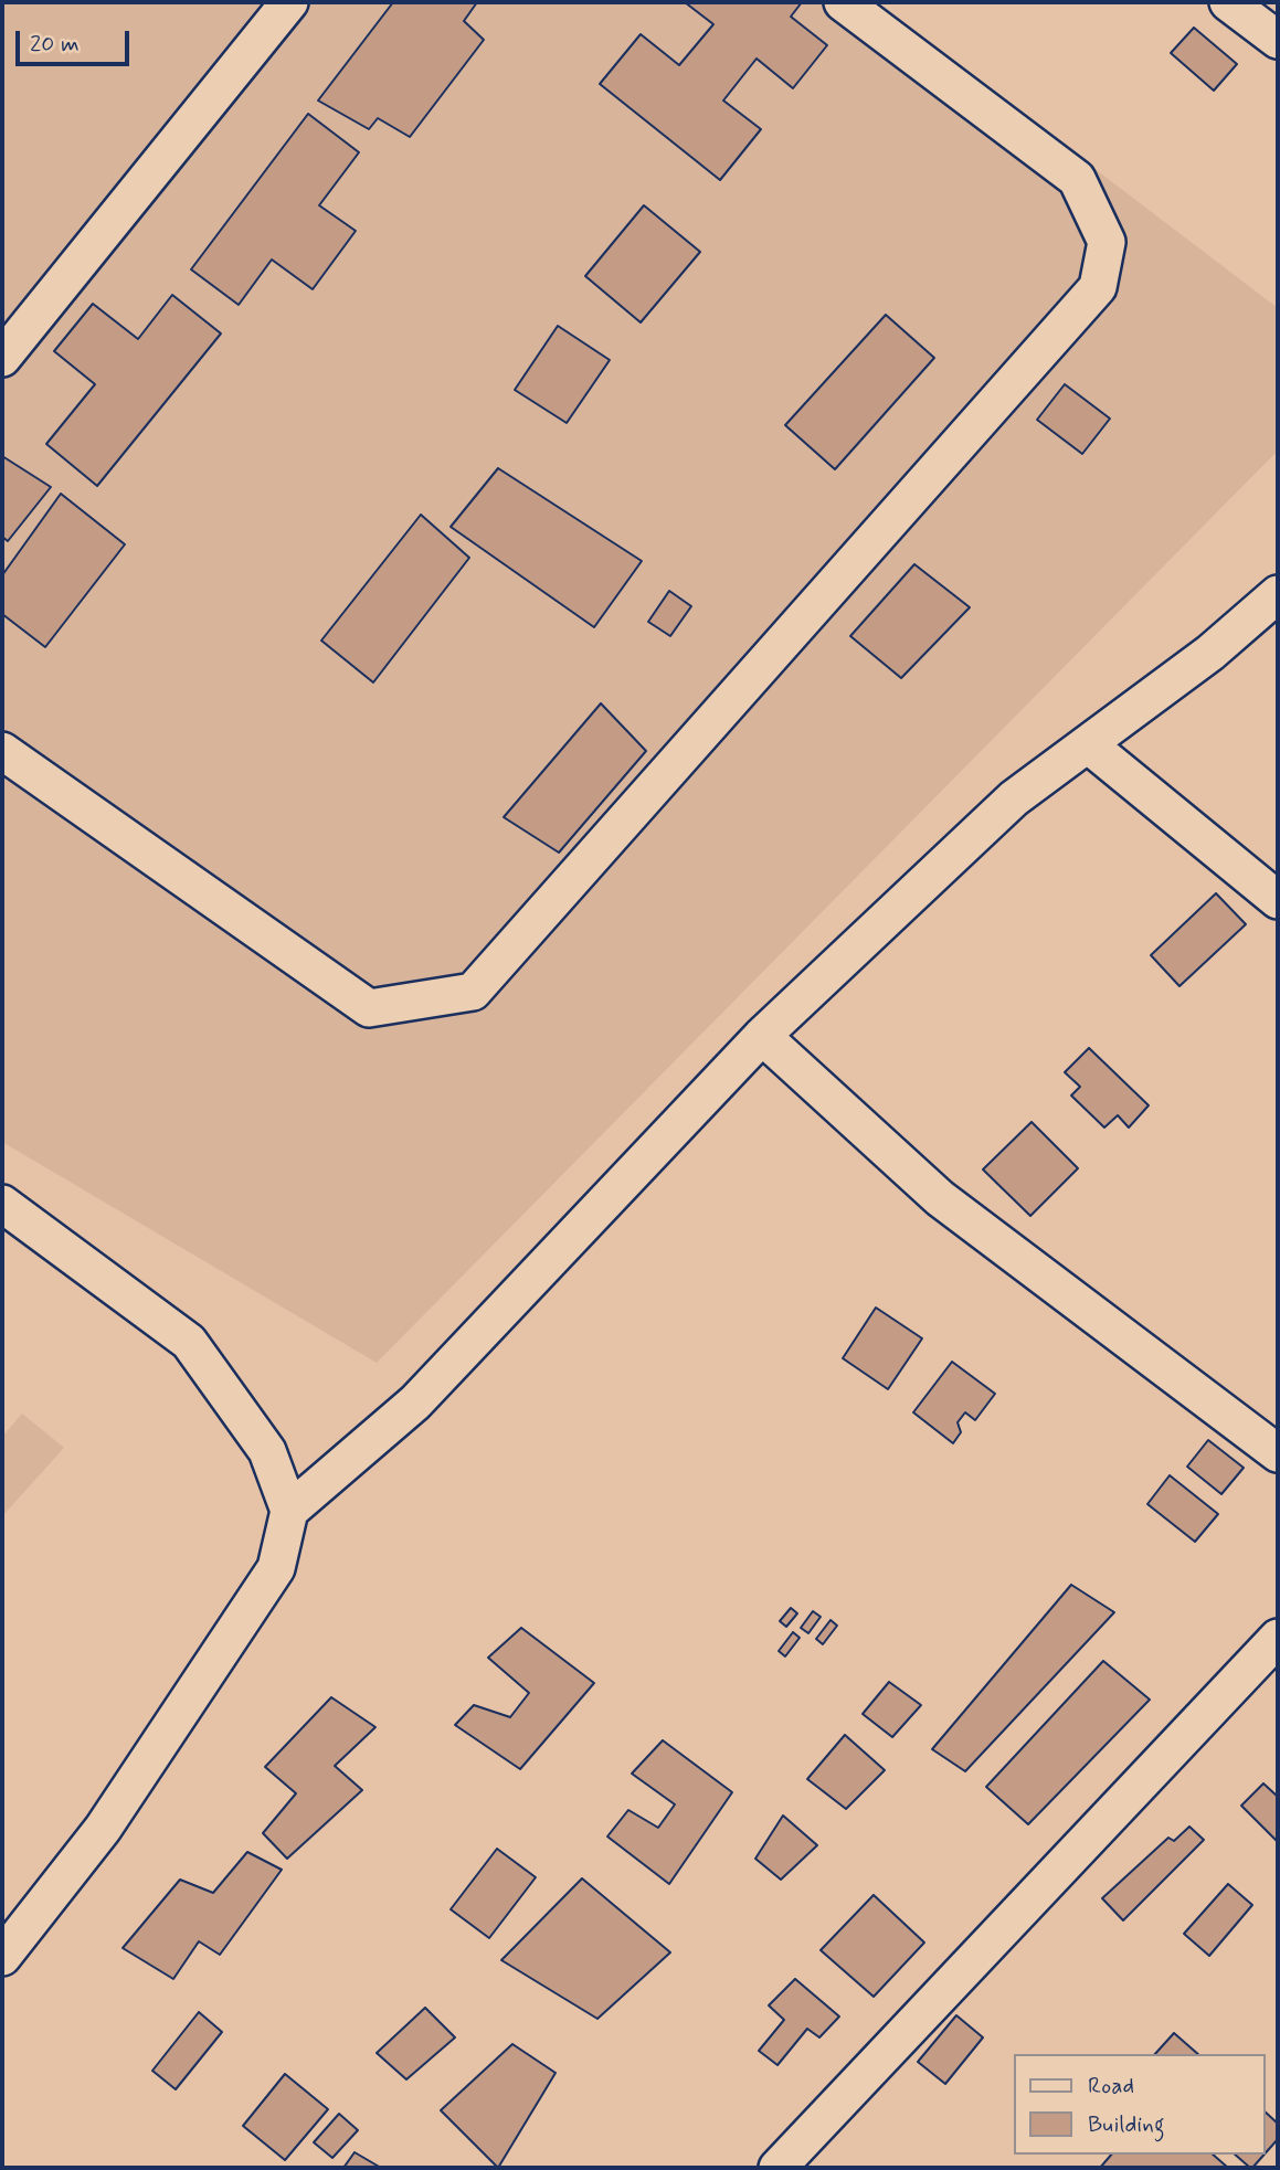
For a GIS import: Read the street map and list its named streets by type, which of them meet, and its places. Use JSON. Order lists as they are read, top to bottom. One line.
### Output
{"legend":["Road","Building"],"scale_bar":"20 m"}
